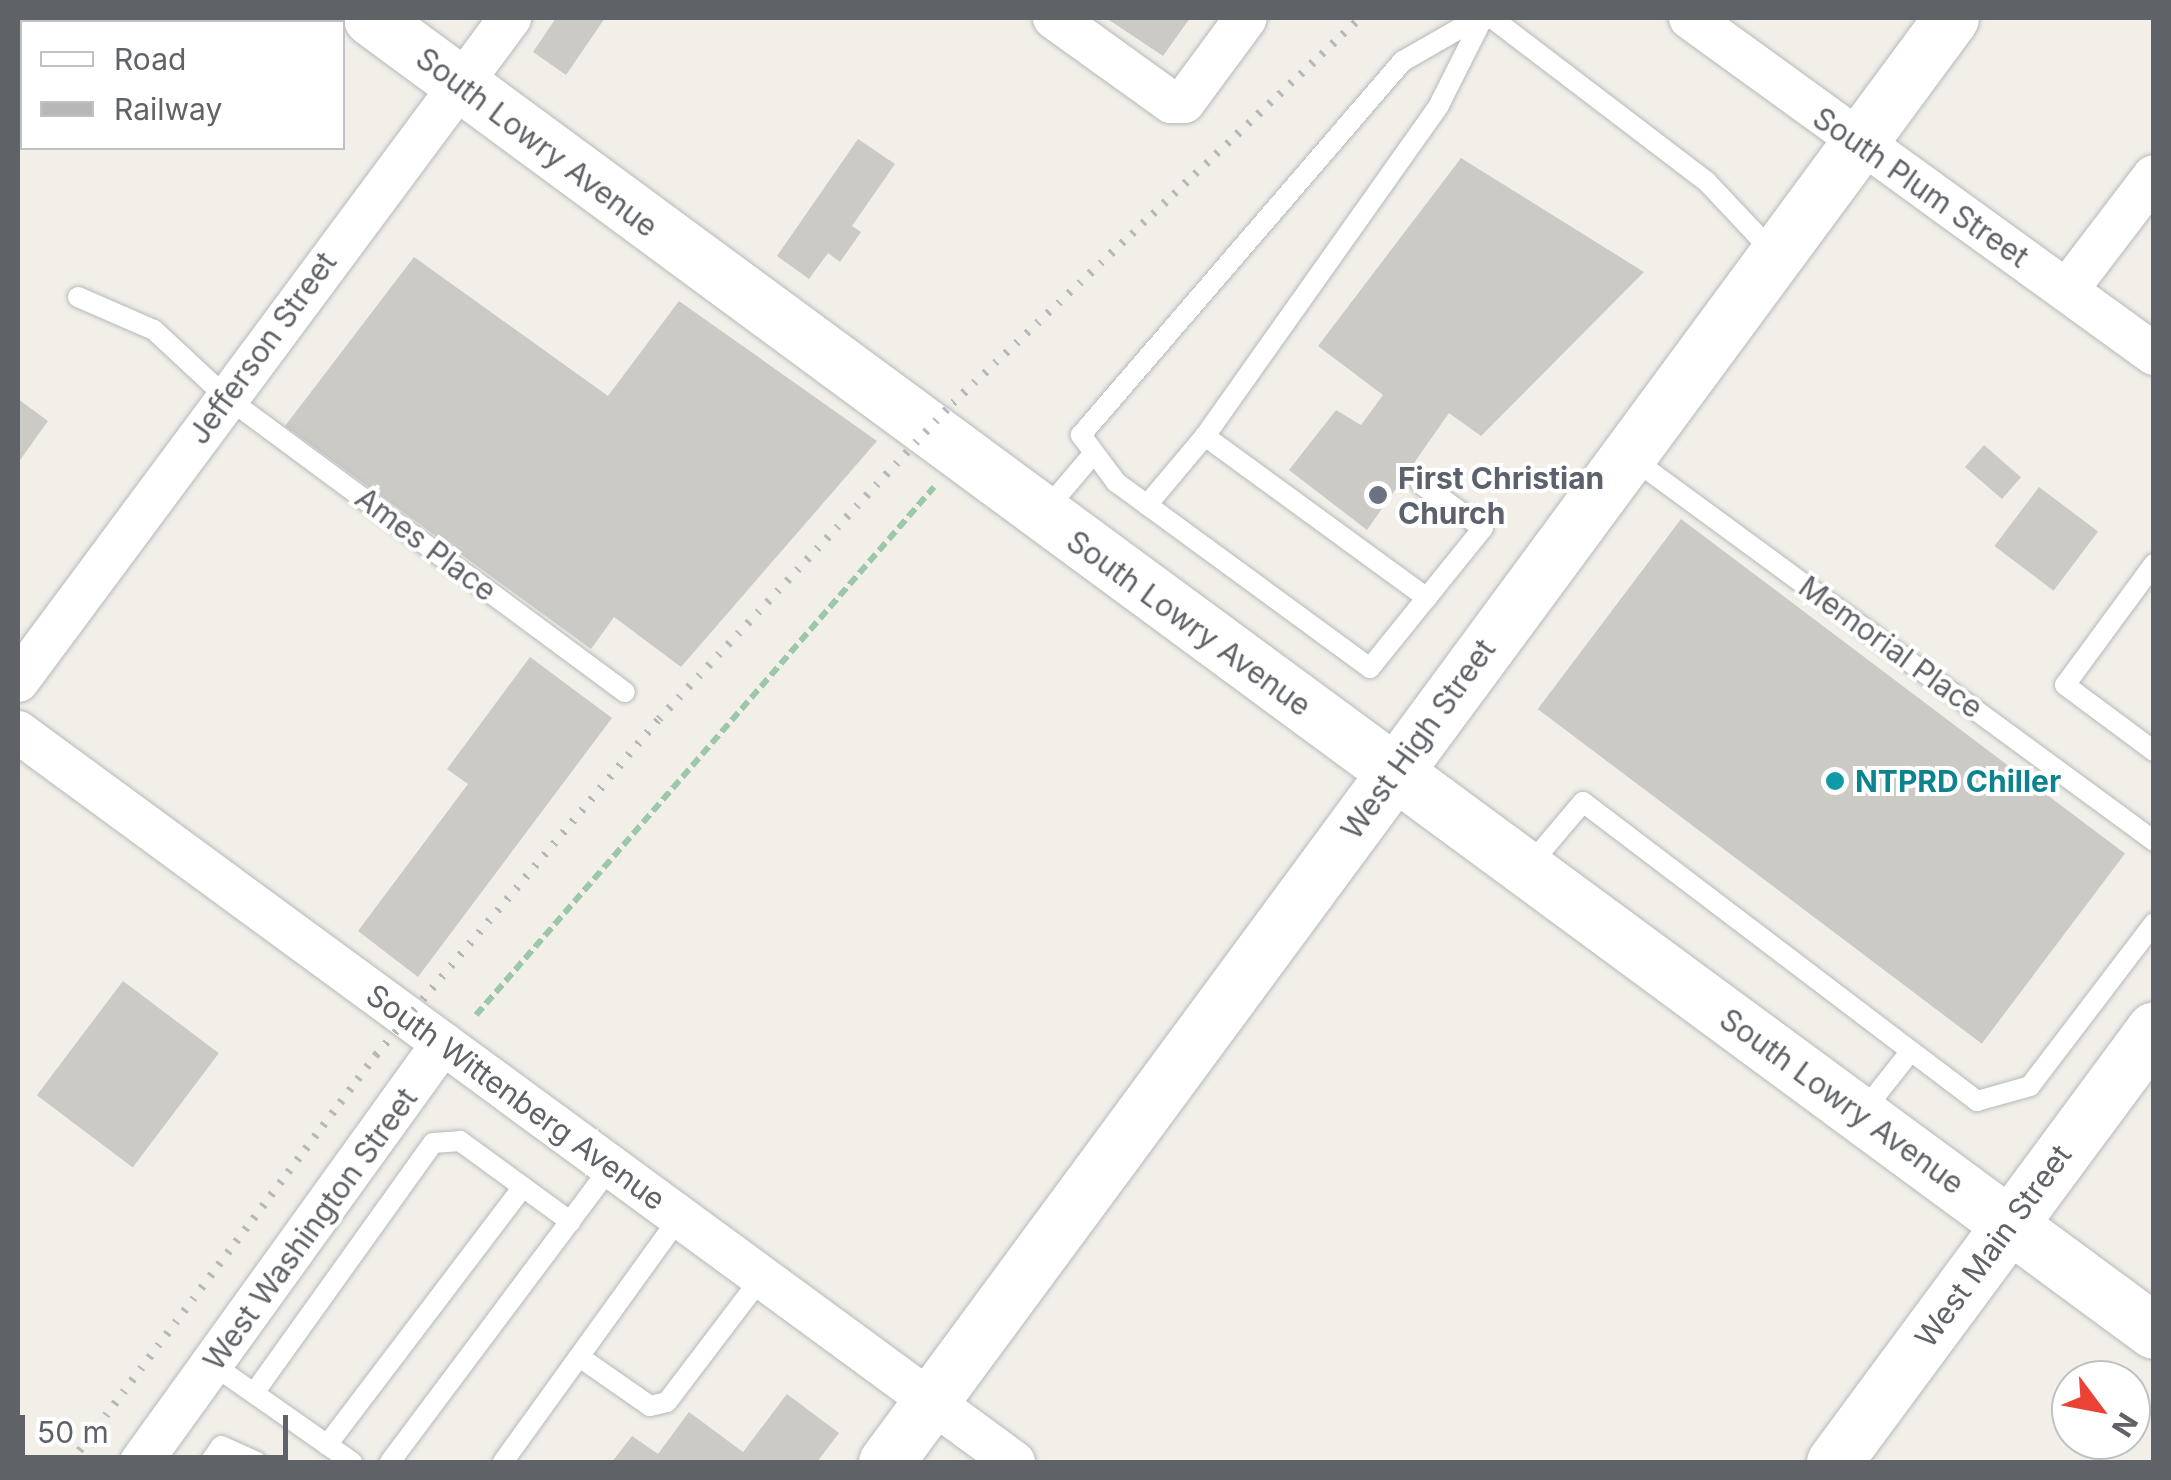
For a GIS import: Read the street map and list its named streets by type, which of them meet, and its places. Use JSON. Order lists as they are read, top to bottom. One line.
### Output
{"streets":{"street":["South Lowry Avenue","South Plum Street","Jefferson Street","West High Street","South Wittenberg Avenue","West Washington Street","West Main Street"],"lane":["Ames Place","Memorial Place"]},"crossings":[["South Lowry Avenue","Jefferson Street"],["South Lowry Avenue","West High Street"],["South Lowry Avenue","West Main Street"],["South Plum Street","West High Street"],["Jefferson Street","Ames Place"],["Memorial Place","West High Street"],["West High Street","South Wittenberg Avenue"],["South Wittenberg Avenue","West Washington Street"]],"places":["First Christian Church","NTPRD Chiller"],"legend":["Road","Railway"],"scale_bar":"50 m","north":"bottom right"}
